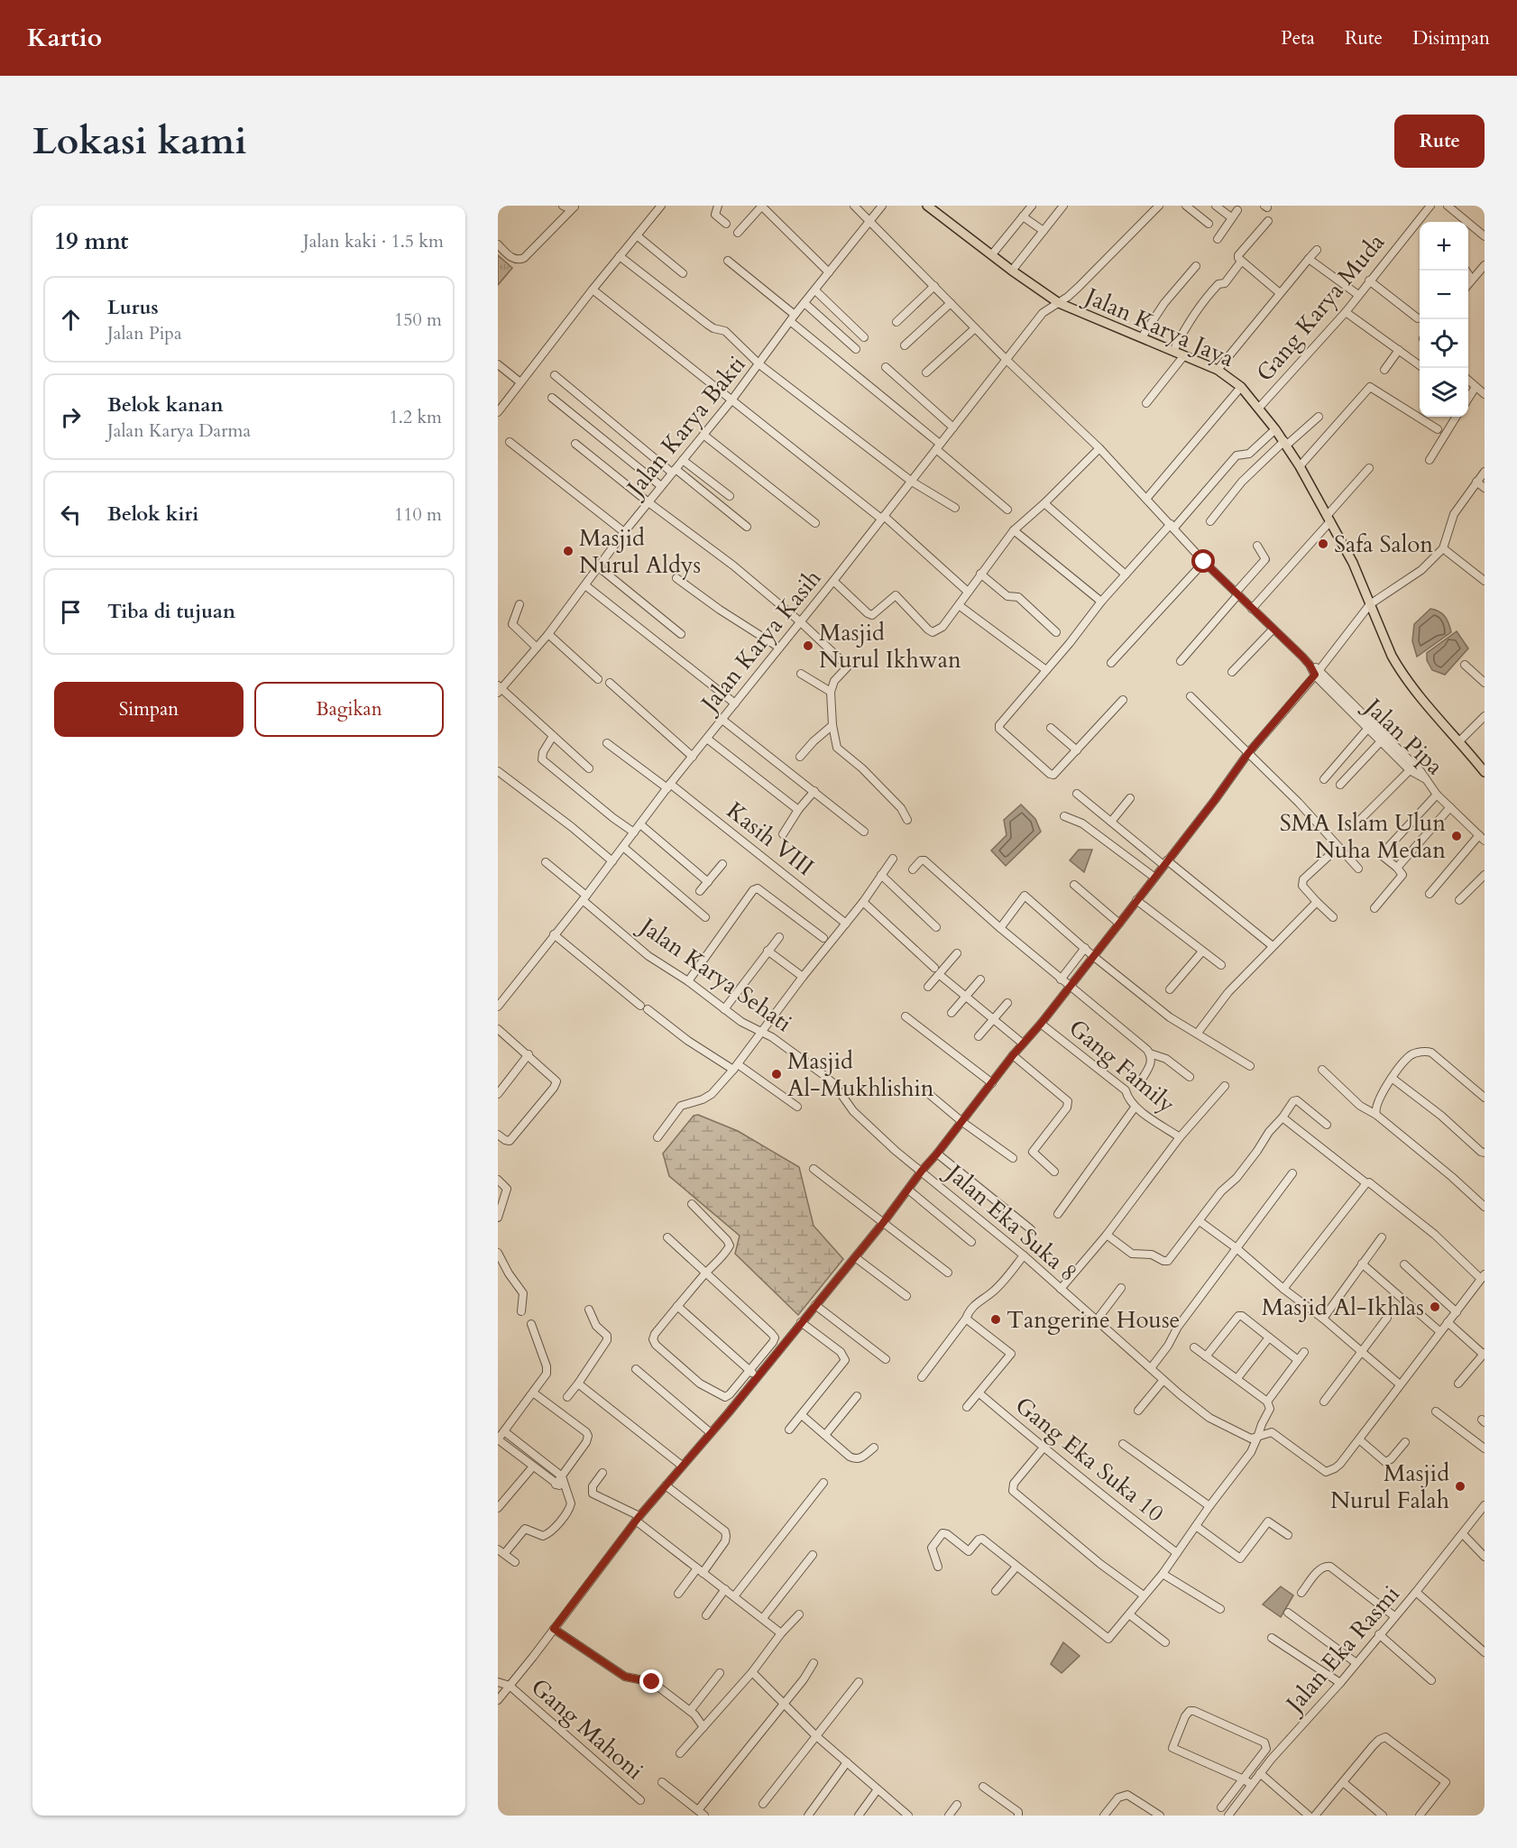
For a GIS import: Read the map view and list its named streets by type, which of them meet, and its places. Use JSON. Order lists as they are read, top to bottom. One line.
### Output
{"streets":{"main road":["Jalan Karya Jaya"],"street":["Gang Karya Muda","Jalan Karya Bakti","Jalan Karya Kasih","Jalan Pipa","Kasih VIII","Jalan Karya Sehati","Gang Family","Jalan Eka Suka 8","Gang Eka Suka 10","Jalan Eka Rasmi","Gang Mahoni"]},"crossings":[["Gang Karya Muda","Jalan Karya Jaya"],["Jalan Karya Jaya","Jalan Karya Kasih"],["Jalan Karya Kasih","Kasih VIII"],["Jalan Karya Kasih","Jalan Karya Sehati"],["Jalan Karya Sehati","Jalan Eka Suka 8"]],"places":["Safa Salon","Masjid Nurul Aldys","Masjid Nurul Ikhwan","SMA Islam Ulun Nuha Medan","Masjid Al-Mukhlishin","Masjid Al-Ikhlas","Tangerine House","Masjid Nurul Falah"],"page":{"header":"Kartio","nav":["Peta","Rute","Disimpan"],"buttons":["Rute",["Simpan","Bagikan"]],"title":"Lokasi kami","heading":["19 mnt","Jalan kaki · 1.5 km"],"map_buttons":["+","−"],"list":[["Lurus","Jalan Pipa","150 m"],["Belok kanan","Jalan Karya Darma","1.2 km"],["Belok kiri","110 m"],"Tiba di tujuan"]}}
